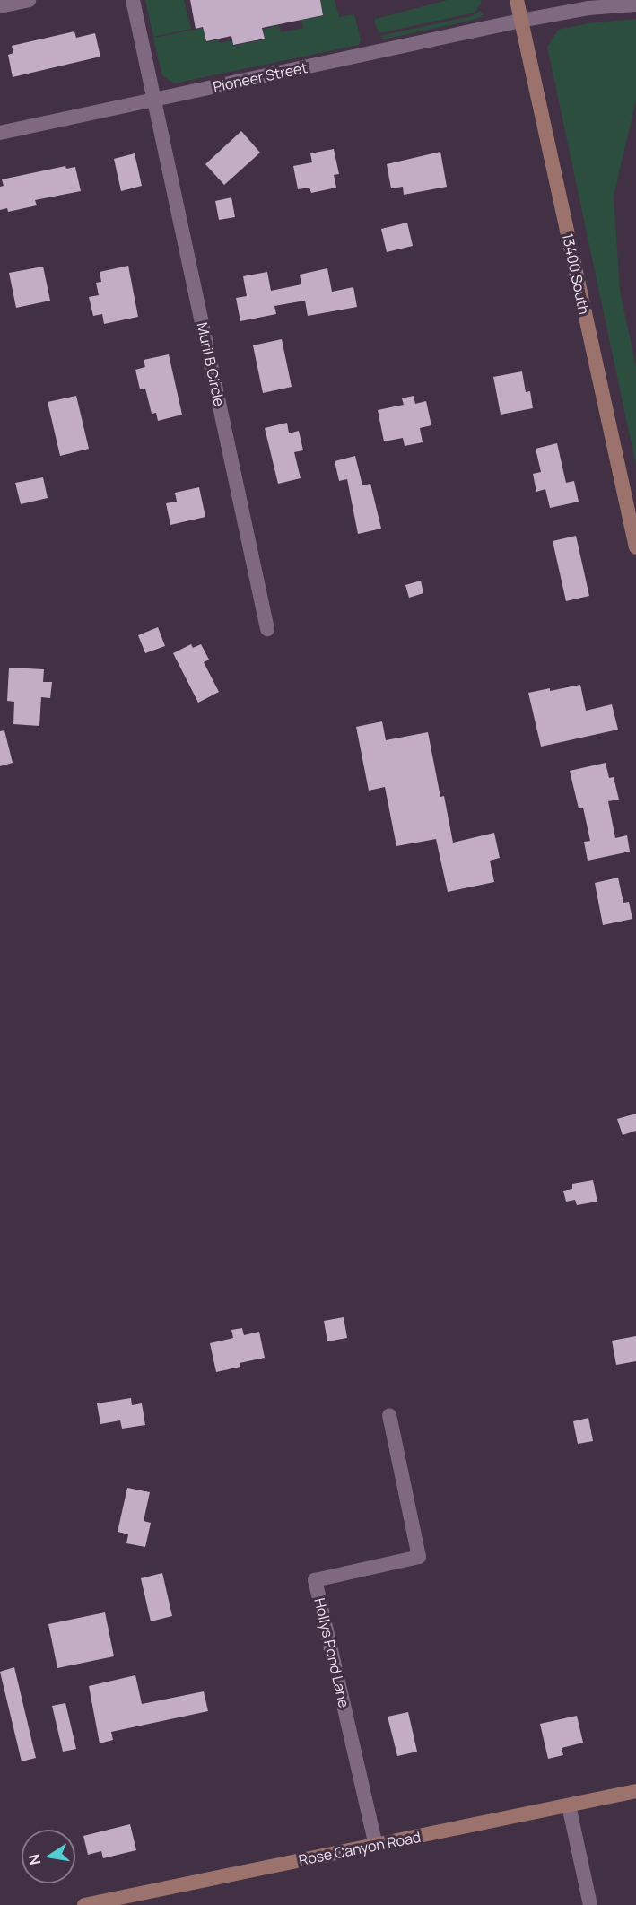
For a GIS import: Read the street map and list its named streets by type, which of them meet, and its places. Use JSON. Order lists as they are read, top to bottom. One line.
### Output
{"streets":{"main road":["13400 South","Rose Canyon Road"],"street":["Pioneer Street","Muril B Circle","Hollys Pond Lane"]},"crossings":[["Pioneer Street","13400 South"],["Pioneer Street","Muril B Circle"],["Hollys Pond Lane","Rose Canyon Road"]],"north":"left"}
